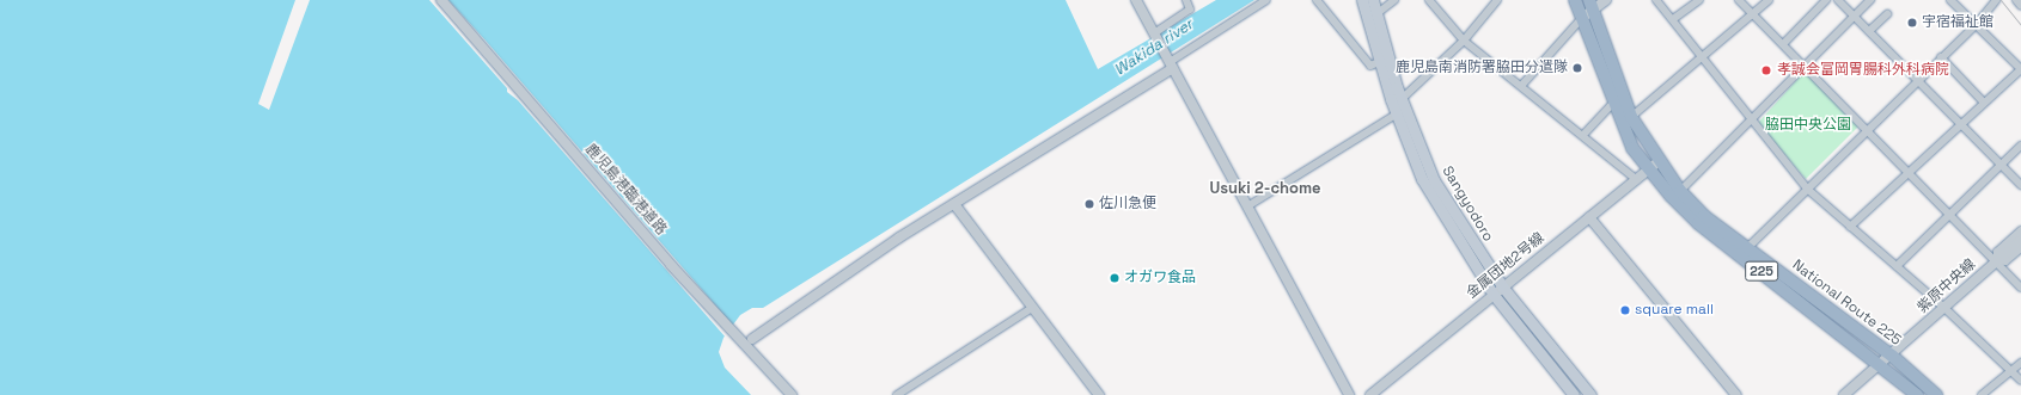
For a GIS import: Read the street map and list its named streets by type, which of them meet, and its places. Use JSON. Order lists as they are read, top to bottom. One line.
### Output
{"streets":{"highway":["225","National Route 225"],"main road":["Sangyodoro"],"street":["鹿児島港臨港道路","金属団地2号線","紫原中央線"]},"crossings":[["Sangyodoro","金属団地2号線"],["金属団地2号線","National Route 225"],["紫原中央線","National Route 225"]],"districts":["Usuki 2-chome"],"water":["Wakida river"],"parks":["脇田中央公園"],"places":["宇宿福祉館","鹿児島南消防署脇田分遣隊","孝誠会富岡胃腸科外科病院","佐川急便","オガワ食品","square mall"]}
